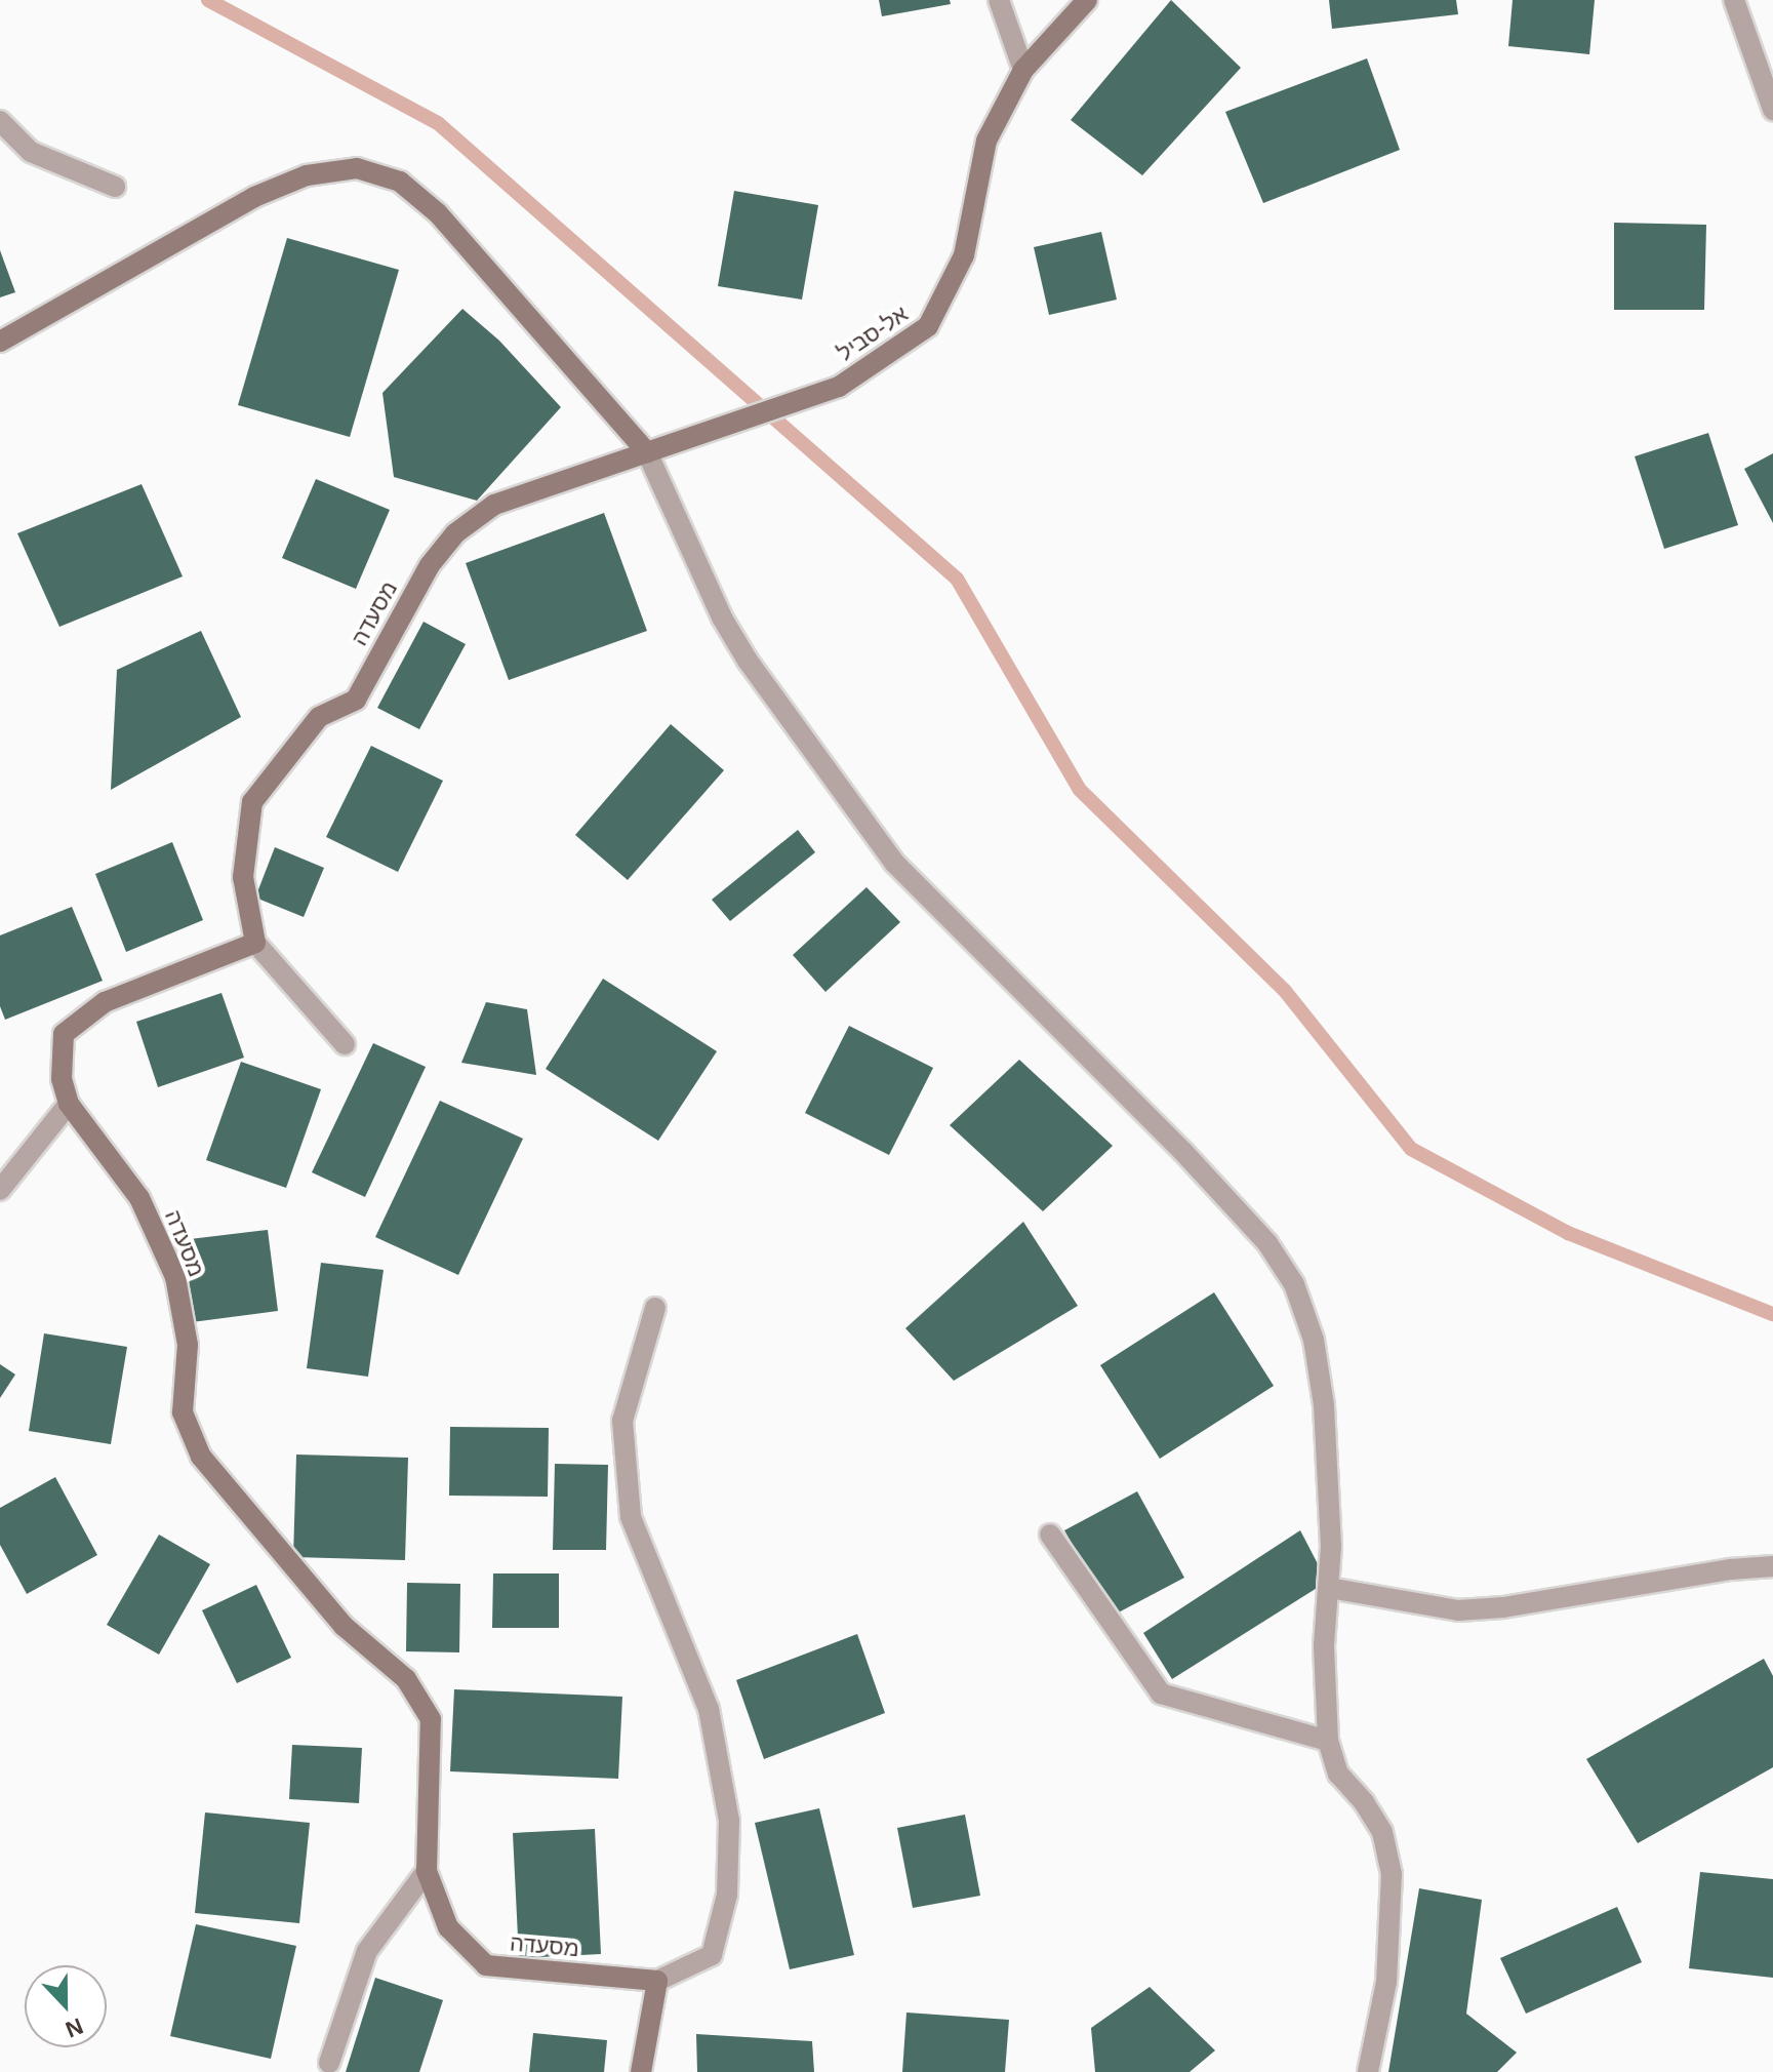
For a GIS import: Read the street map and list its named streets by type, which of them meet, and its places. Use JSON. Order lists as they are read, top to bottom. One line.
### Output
{"streets":{"street":["אל-סביל","מסעדה"]},"crossings":[["אל-סביל","מסעדה"]],"north":"bottom"}
